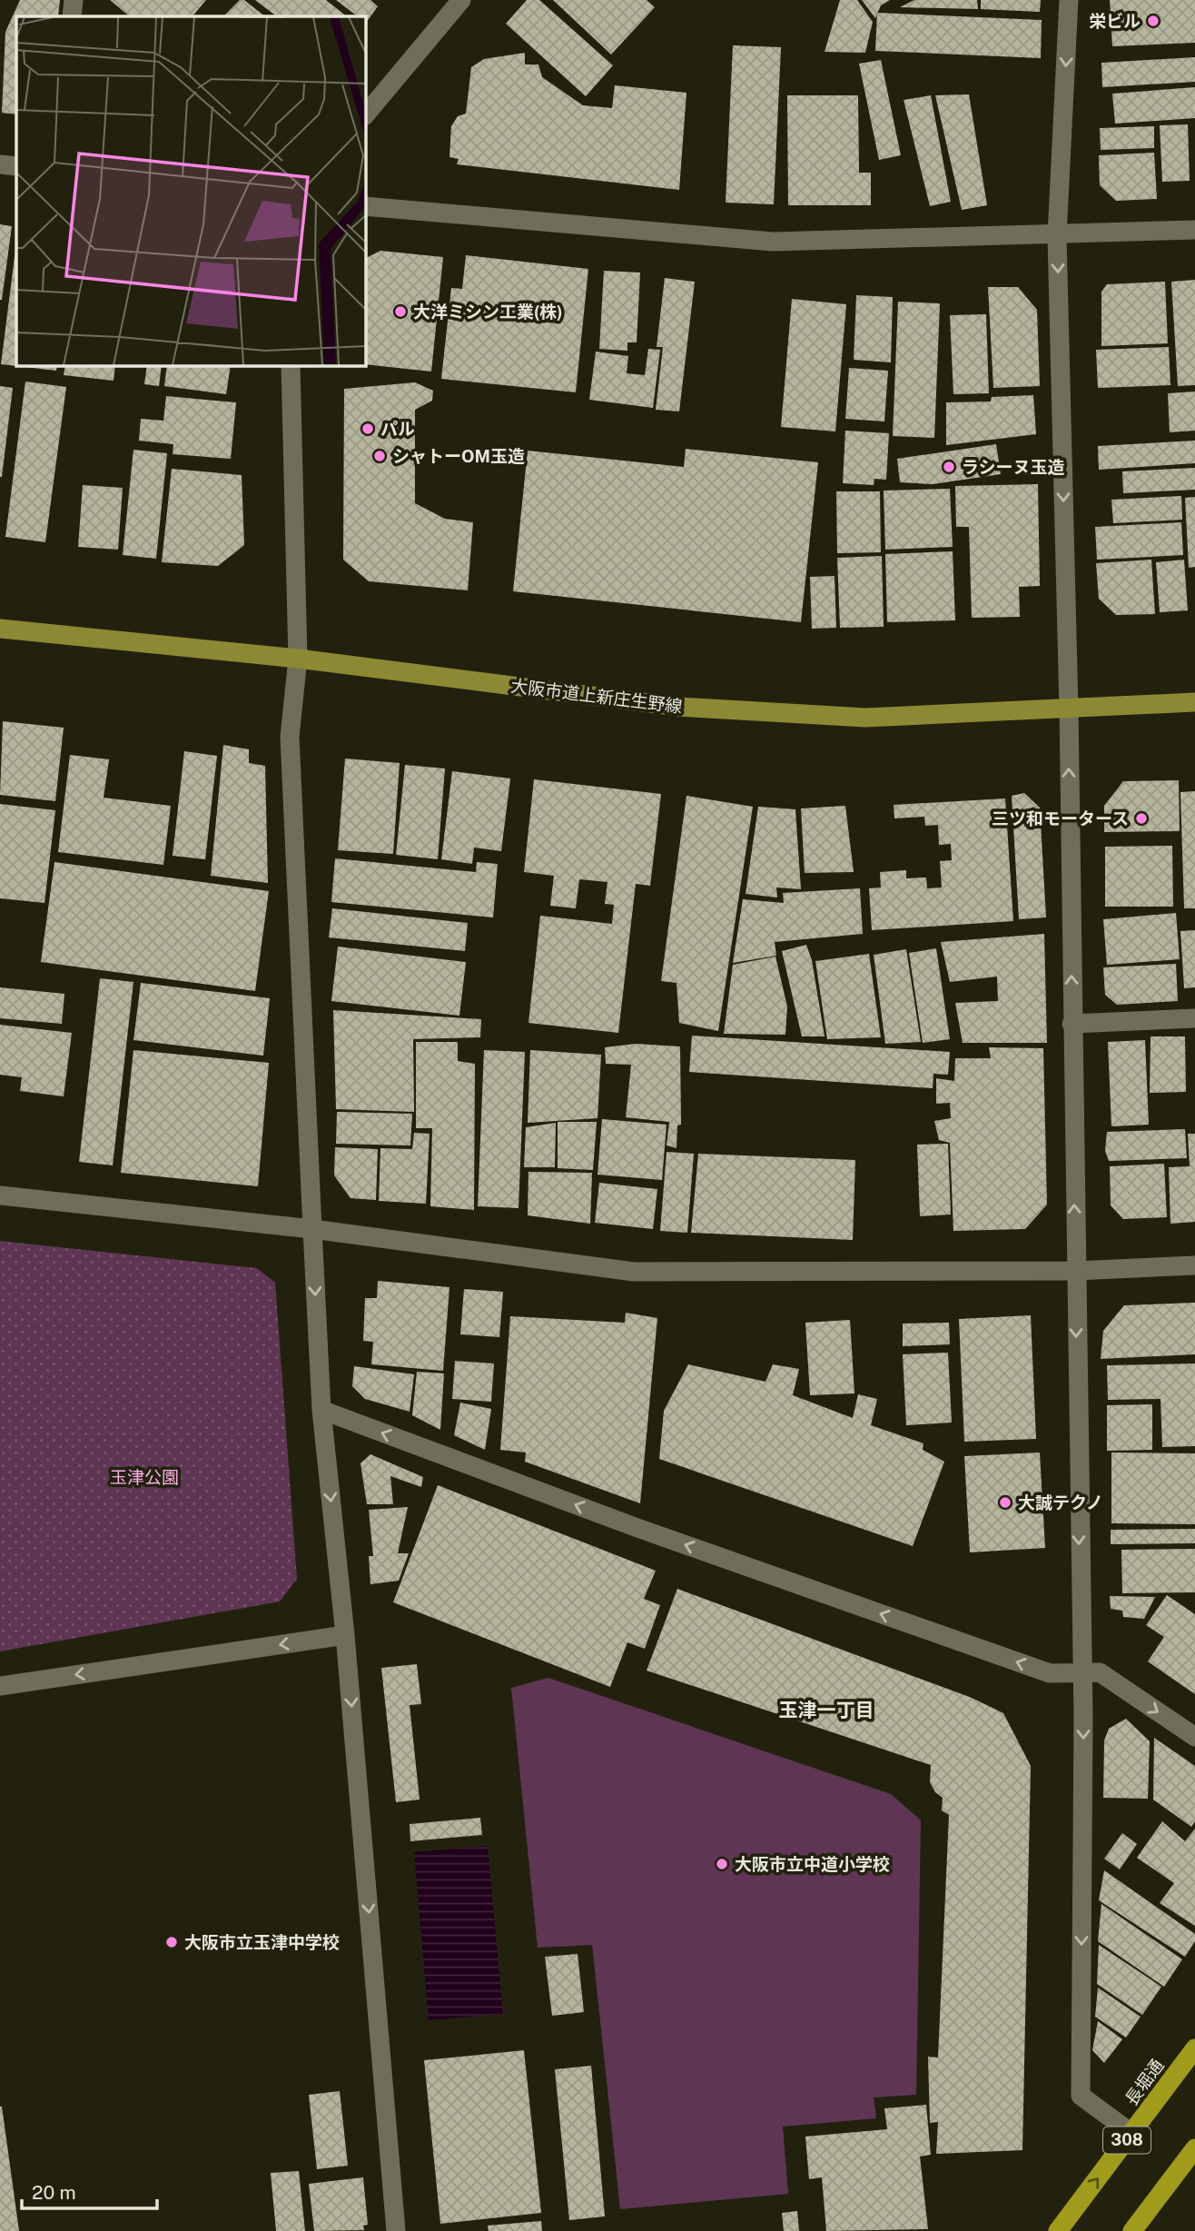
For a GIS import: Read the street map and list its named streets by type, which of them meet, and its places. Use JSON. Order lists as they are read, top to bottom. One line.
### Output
{"streets":{"highway":["長堀通","308"],"main road":["大阪市道上新庄生野線"]},"districts":["玉津一丁目"],"parks":["玉津公園"],"places":["栄ビル","大洋ミシン工業(株)","パル","シャトーOM玉造","ラシーヌ玉造","三ツ和モータース","大誠テクノ","大阪市立中道小学校","大阪市立玉津中学校"],"scale_bar":"20 m"}
